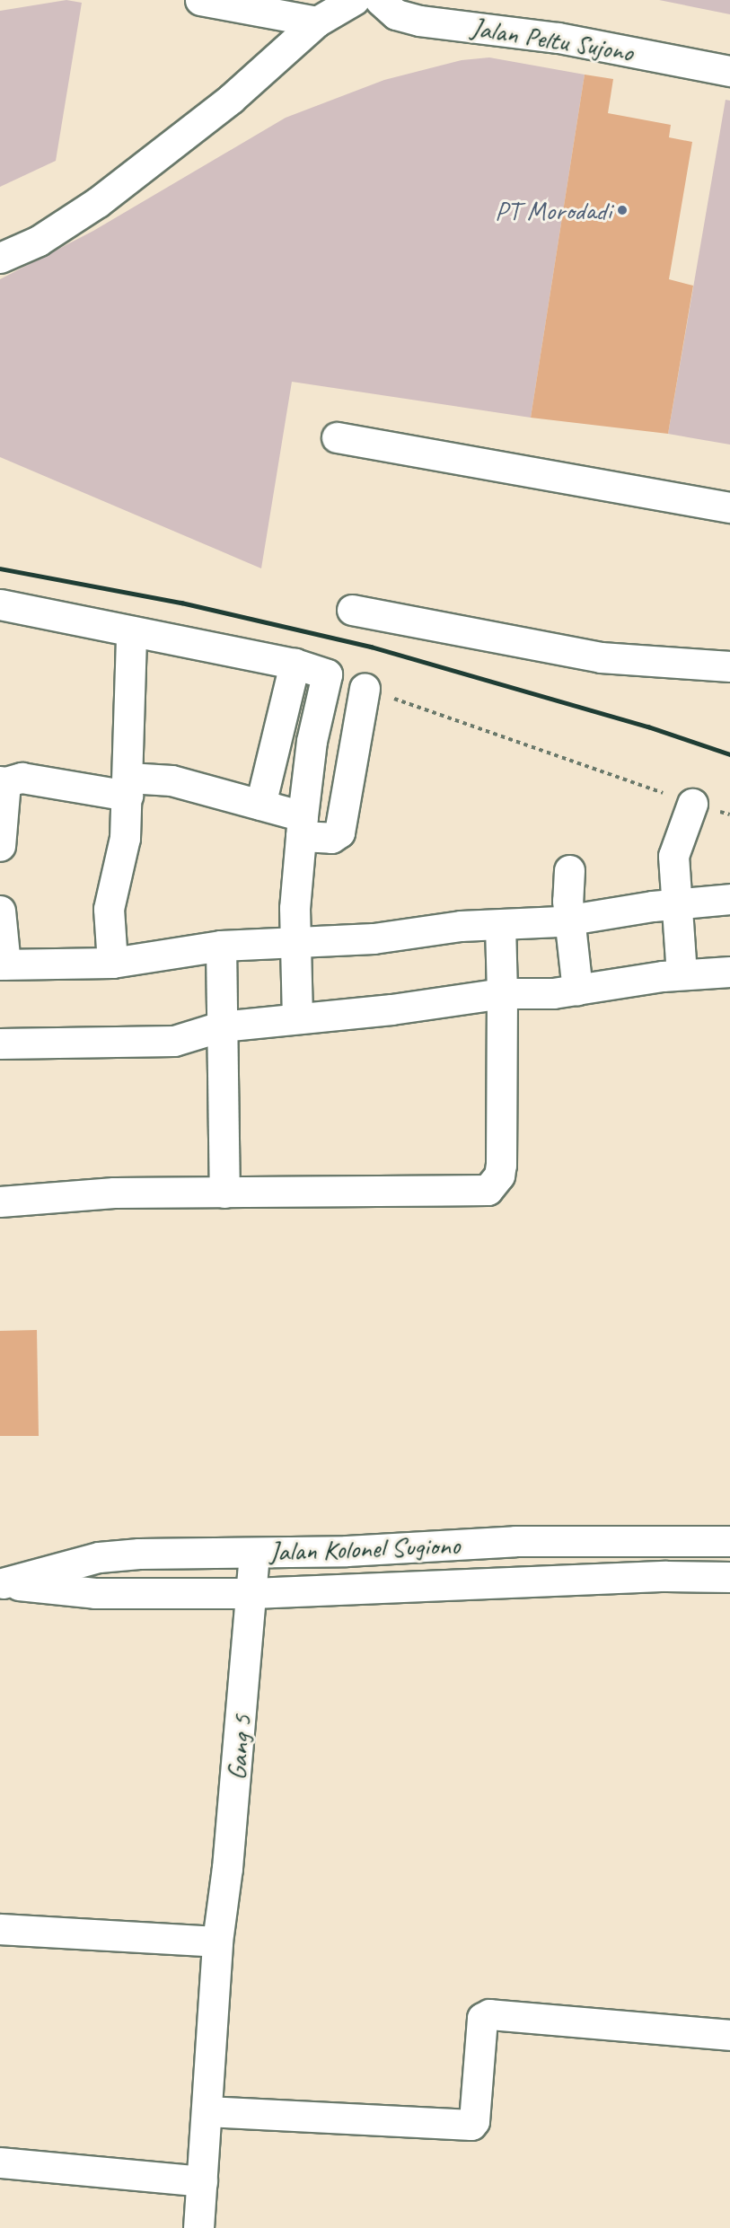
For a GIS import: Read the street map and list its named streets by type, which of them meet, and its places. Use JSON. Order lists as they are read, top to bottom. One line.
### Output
{"streets":{"main road":["Jalan Peltu Sujono","Jalan Kolonel Sugiono","Gang 5"]},"crossings":[["Jalan Kolonel Sugiono","Gang 5"]],"places":["PT Morodadi"]}
